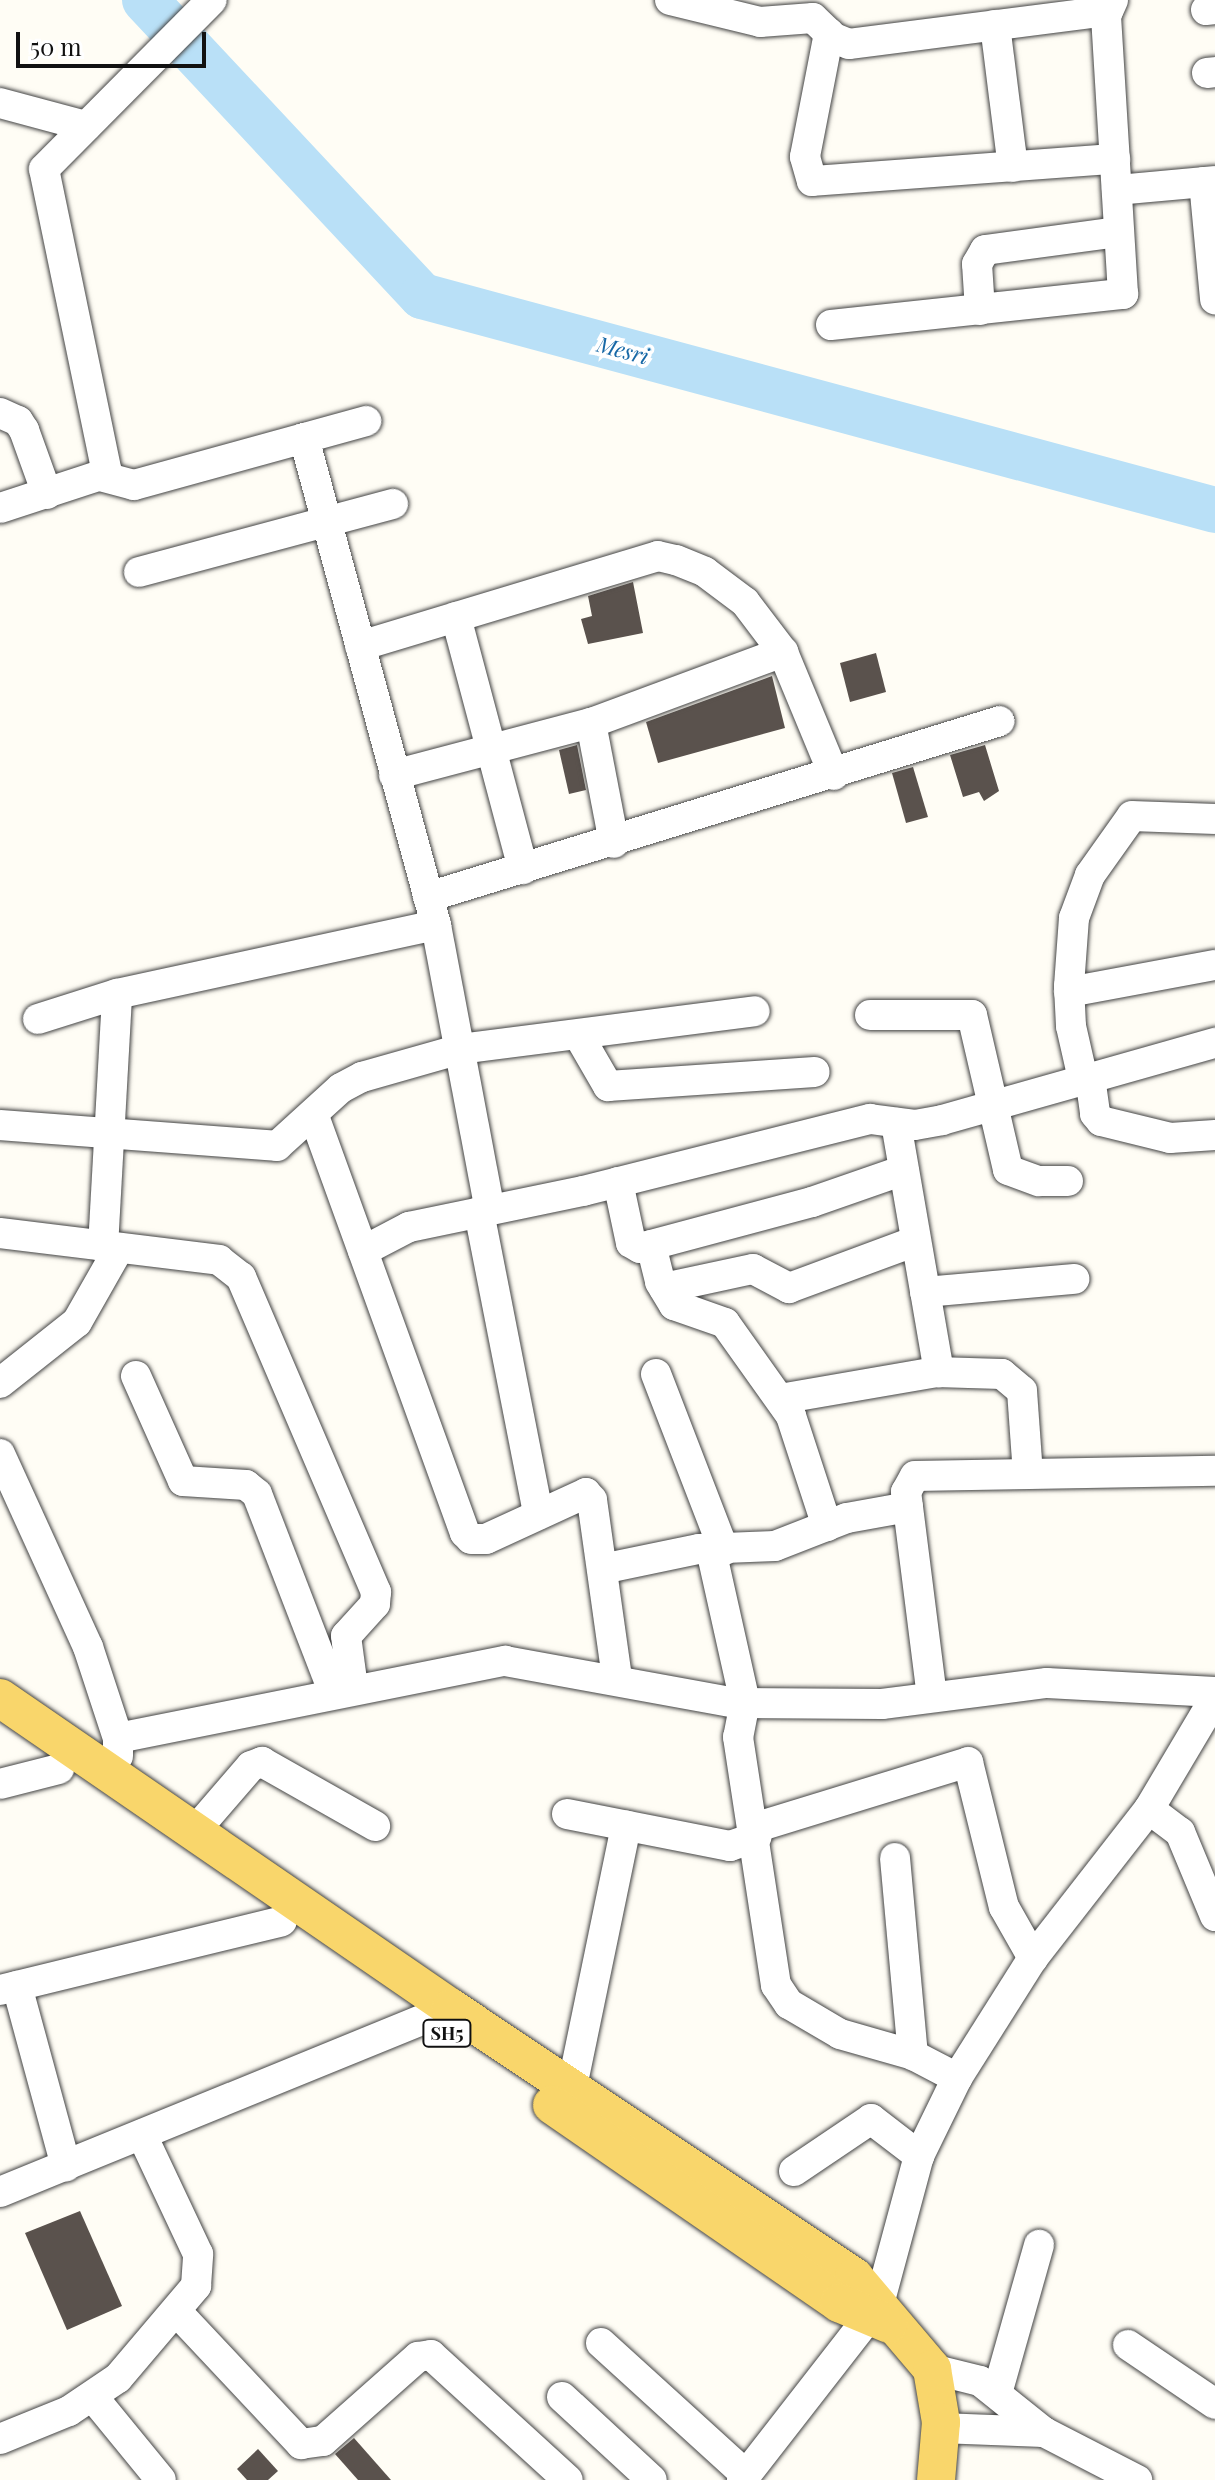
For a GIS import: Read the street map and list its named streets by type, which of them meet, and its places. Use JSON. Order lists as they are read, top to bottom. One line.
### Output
{"streets":{"main road":["SH5"]},"water":["Mesri"],"scale_bar":"50 m"}
